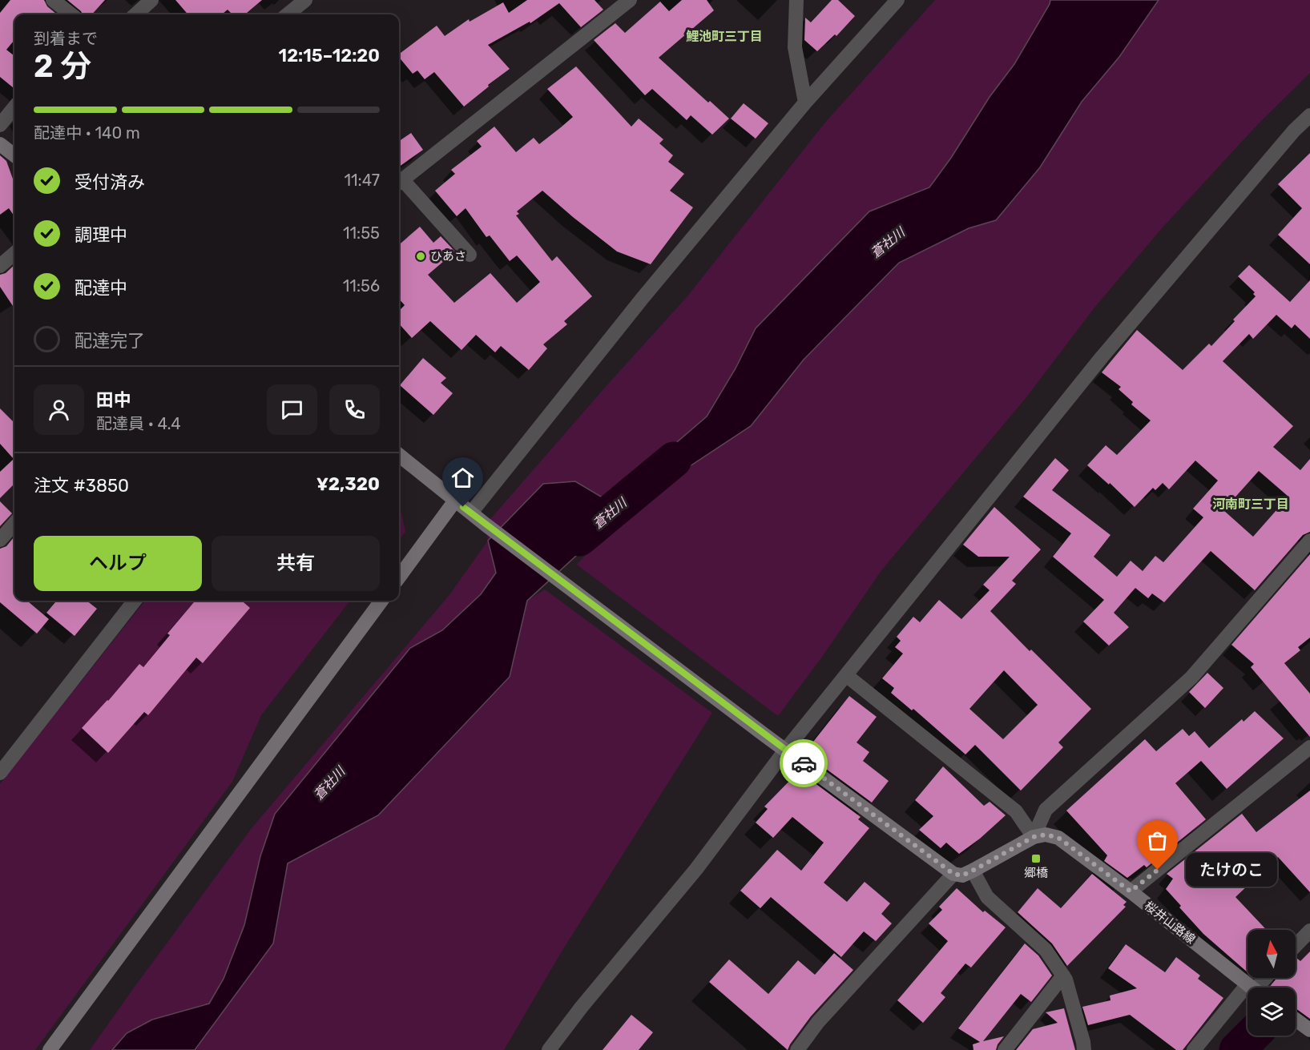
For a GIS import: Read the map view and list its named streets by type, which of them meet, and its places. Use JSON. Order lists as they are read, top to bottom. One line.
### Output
{"streets":{"main road":["桜井山路線"]},"districts":["鯉池町三丁目","河南町三丁目"],"water":["蒼社川"],"places":{"other":["ひあさ","たけのこ"],"transit":["郷橋"]},"north":"top","page":{"heading":["2 分","到着まで","12:15–12:20"],"panel":["田中","配達員 · 4.4","注文 #3850","¥2,320"],"bar":"配達中 · 140 m","list":[["受付済み","11:47"],["調理中","11:55"],["配達中","11:56"],"配達完了"],"buttons":["ヘルプ","共有"],"bubble":"たけのこ"}}
